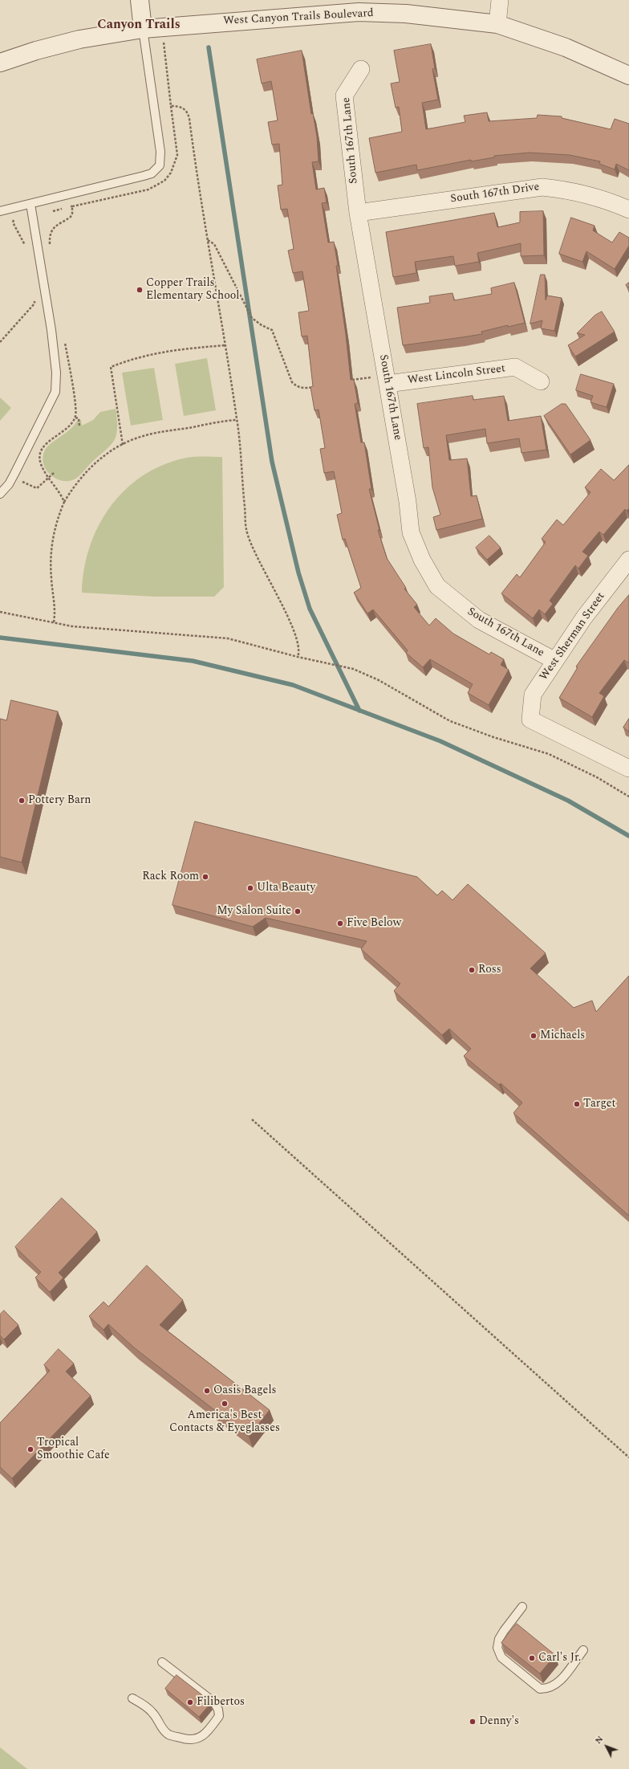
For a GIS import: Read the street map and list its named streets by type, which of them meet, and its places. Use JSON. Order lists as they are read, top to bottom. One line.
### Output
{"streets":{"street":["West Canyon Trails Boulevard","South 167th Lane","South 167th Drive","West Lincoln Street","West Sherman Street"]},"crossings":[["South 167th Lane","South 167th Drive"],["South 167th Lane","West Lincoln Street"],["South 167th Lane","West Sherman Street"]],"districts":["Canyon Trails"],"places":["Copper Trails Elementary School","Pottery Barn","Rack Room","Ulta Beauty","My Salon Suite","Five Below","Ross","Michaels","Target","Oasis Bagels","America's Best Contacts & Eyeglasses","Tropical Smoothie Cafe","Carl's Jr.","Filibertos","Denny's"],"north":"top left"}
